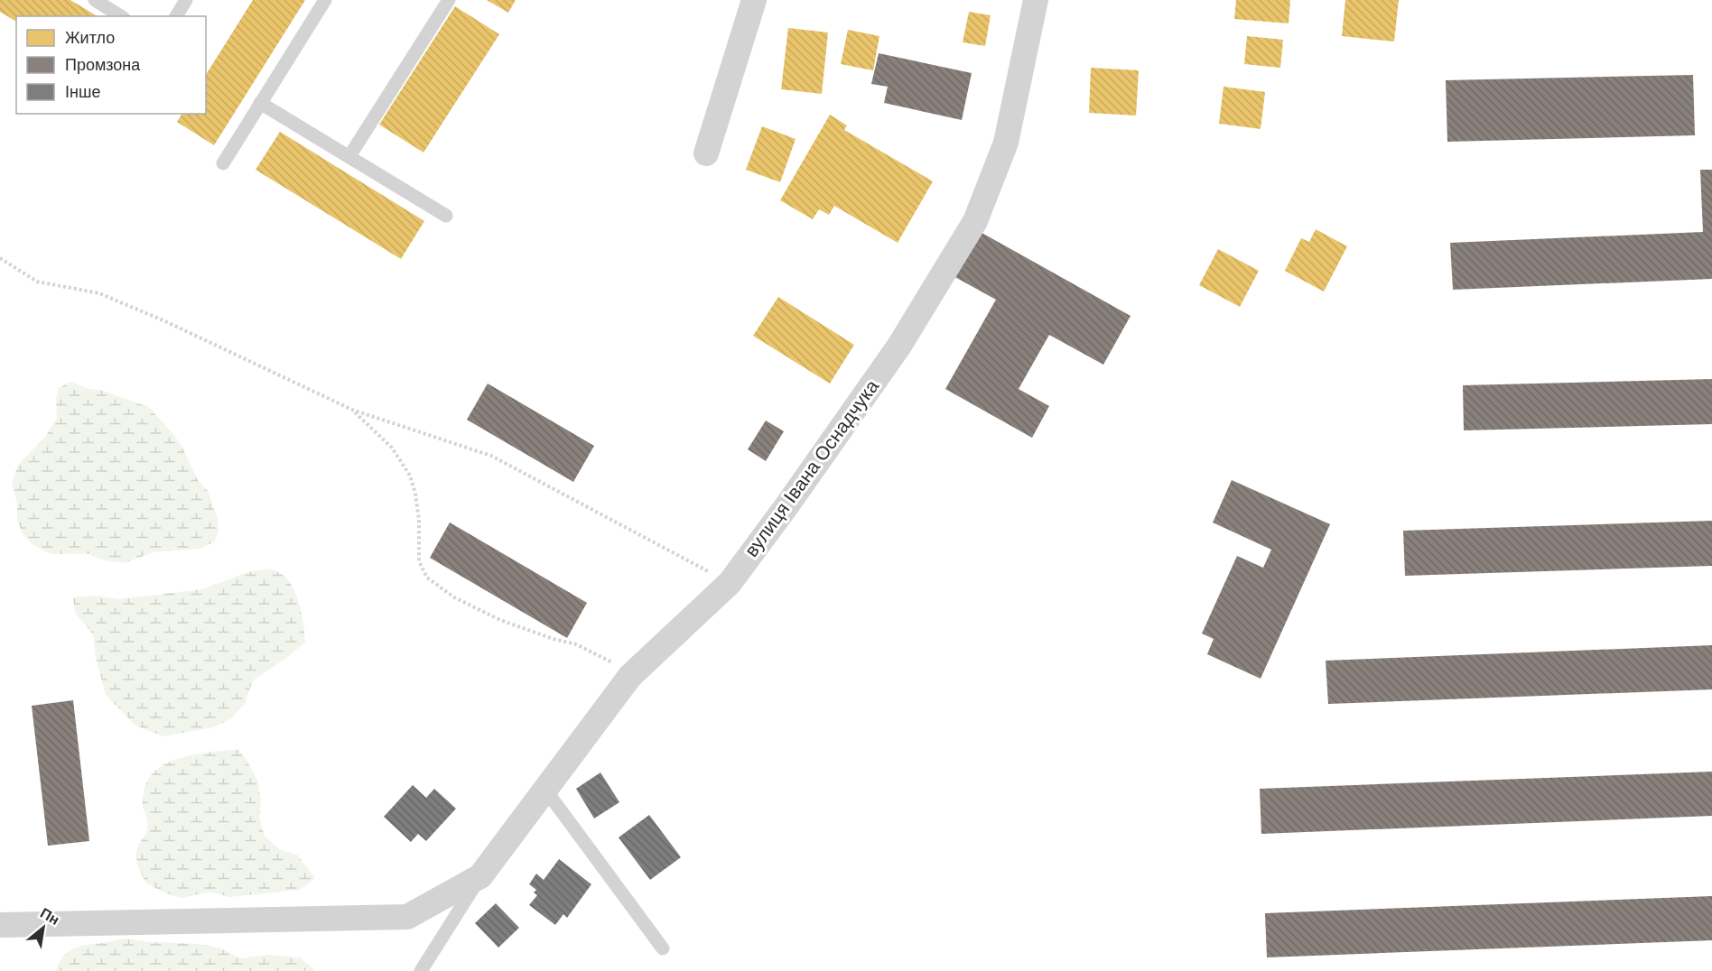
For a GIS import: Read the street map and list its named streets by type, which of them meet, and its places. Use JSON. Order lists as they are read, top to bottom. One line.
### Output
{"streets":{"street":["вулиця Івана Оснадчука"]},"legend":["Житло","Промзона","Інше"],"north":"top right"}
